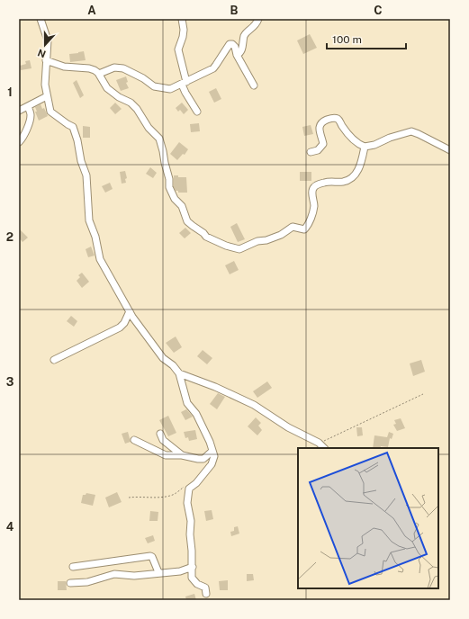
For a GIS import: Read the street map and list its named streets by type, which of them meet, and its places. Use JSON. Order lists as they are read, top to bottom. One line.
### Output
{"scale_bar":"100 m","north":"bottom","grid":{"columns":["A","B","C"],"rows":["1","2","3","4"]}}
